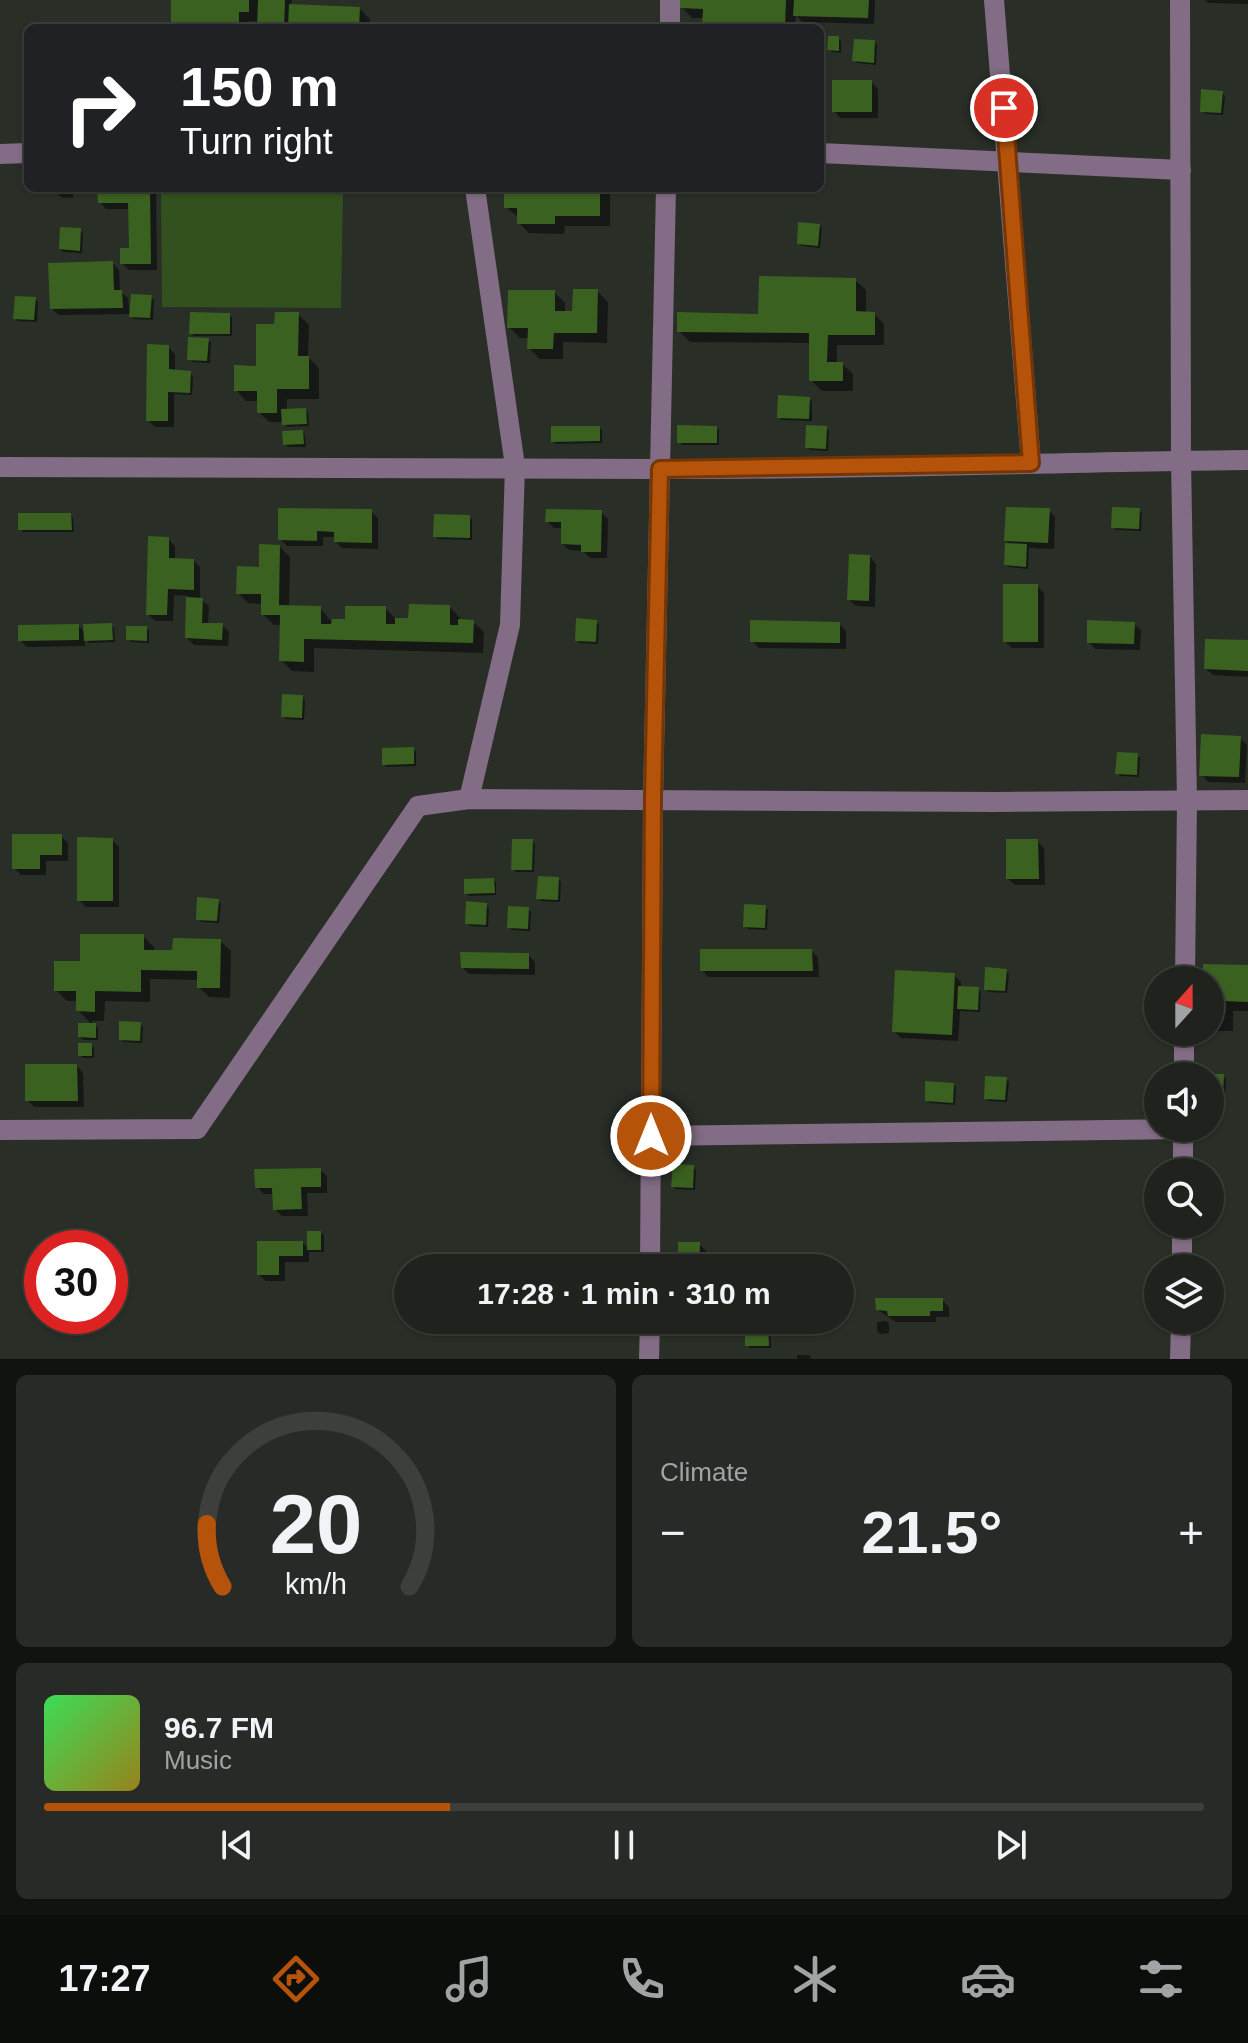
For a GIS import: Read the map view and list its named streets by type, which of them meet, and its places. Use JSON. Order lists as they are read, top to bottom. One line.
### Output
{"north":"top","page":{"turn":["150 m","Turn right"],"limit":"30","trip":"17:28 · 1 min · 310 m","tile":"Climate","heat":["−","21.5°","+"],"song":["96.7 FM","Music"],"tabs":"17:27","gauge":["20","km/h"]}}
